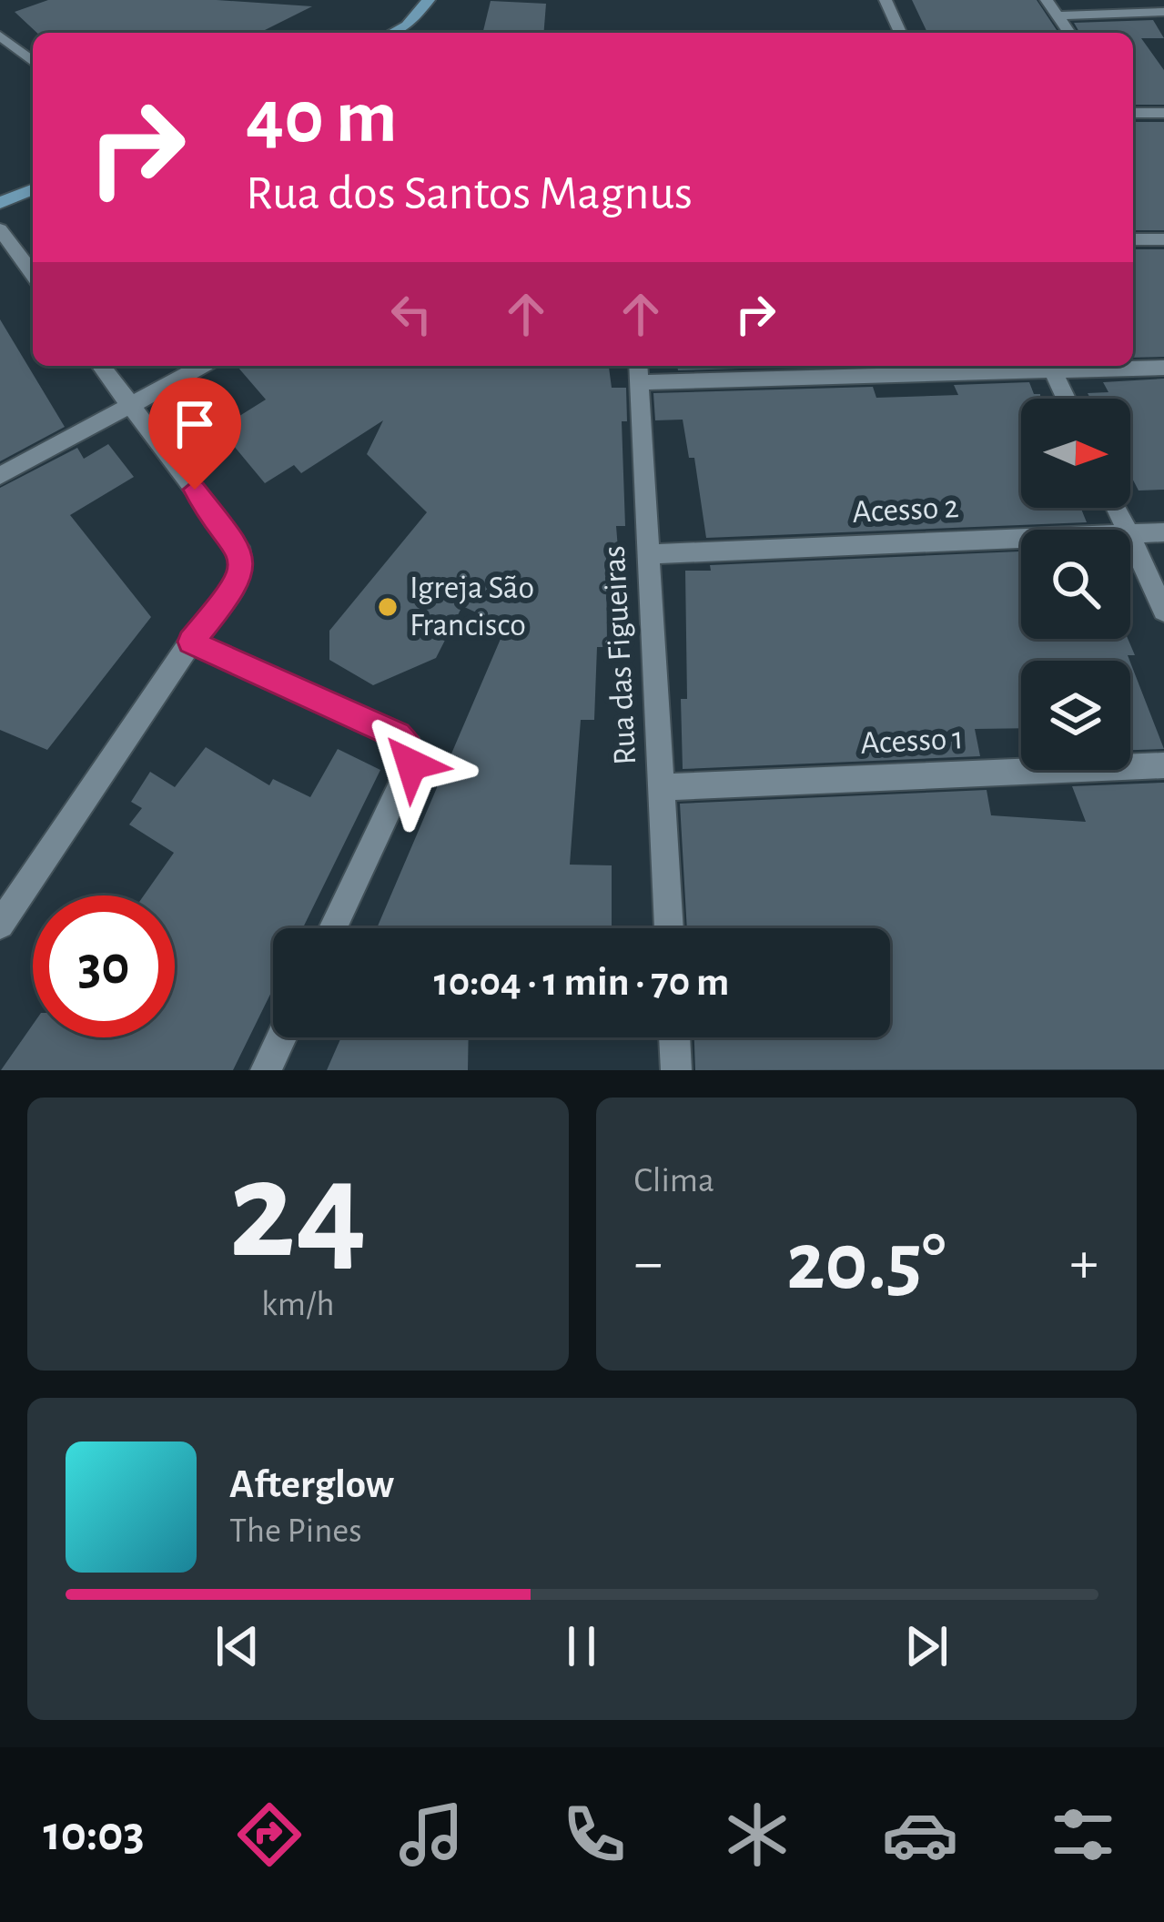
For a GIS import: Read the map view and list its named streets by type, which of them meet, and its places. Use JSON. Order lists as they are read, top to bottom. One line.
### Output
{"streets":{"street":["Acesso 2","Rua das Figueiras","Acesso 1"]},"crossings":[["Acesso 2","Rua das Figueiras"],["Rua das Figueiras","Acesso 1"]],"places":["Igreja São Francisco"],"north":"right","page":{"turn":["40 m","Rua dos Santos Magnus"],"limit":"30","trip":"10:04 · 1 min · 70 m","tile":[["24","km/h"],"Clima"],"heat":["−","20.5°","+"],"song":["Afterglow","The Pines"],"tabs":"10:03"}}
